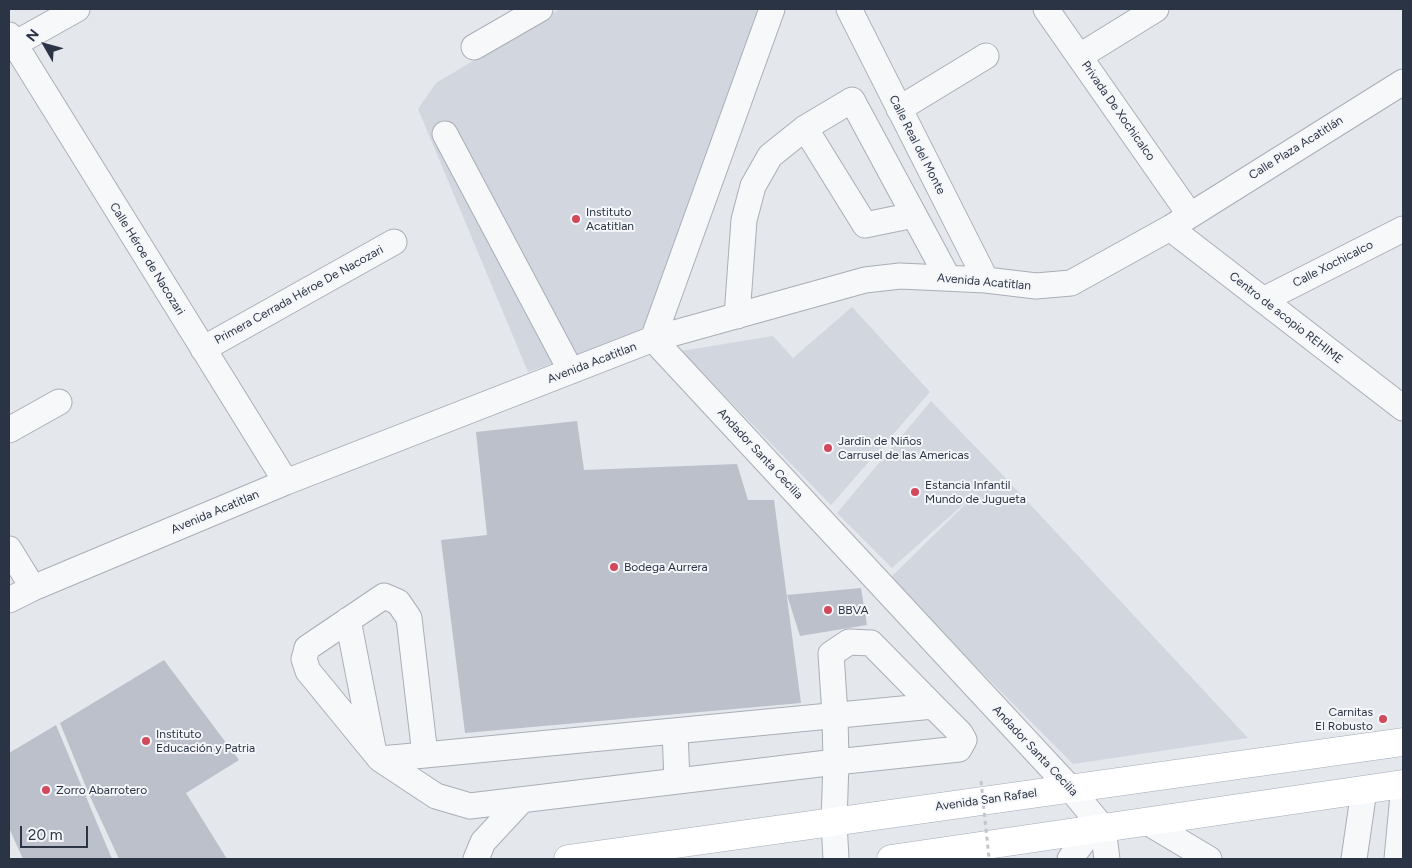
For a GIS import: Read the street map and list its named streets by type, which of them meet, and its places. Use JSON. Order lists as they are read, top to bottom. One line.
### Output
{"streets":{"main road":["Avenida San Rafael"],"street":["Privada De Xochicalco","Calle Real del Monte","Calle Plaza Acatitlán","Calle Héroe de Nacozari","Calle Xochicalco","Avenida Acatitlan","Primera Cerrada Héroe De Nacozari","Centro de acopio REHIME","Andador Santa Cecilia"]},"crossings":[["Privada De Xochicalco","Calle Plaza Acatitlán"],["Privada De Xochicalco","Avenida Acatitlan"],["Privada De Xochicalco","Centro de acopio REHIME"],["Calle Real del Monte","Avenida Acatitlan"],["Calle Plaza Acatitlán","Avenida Acatitlan"],["Calle Plaza Acatitlán","Centro de acopio REHIME"],["Calle Héroe de Nacozari","Avenida Acatitlan"],["Calle Héroe de Nacozari","Primera Cerrada Héroe De Nacozari"],["Calle Xochicalco","Centro de acopio REHIME"],["Avenida Acatitlan","Centro de acopio REHIME"],["Avenida Acatitlan","Andador Santa Cecilia"],["Andador Santa Cecilia","Avenida San Rafael"]],"places":["Instituto Acatitlan","Jardin de Niños Carrusel de las Americas","Estancia Infantil Mundo de Jugueta","Bodega Aurrera","BBVA","Carnitas El Robusto","Instituto Educación y Patria","Zorro Abarrotero"],"scale_bar":"20 m","north":"top left"}
